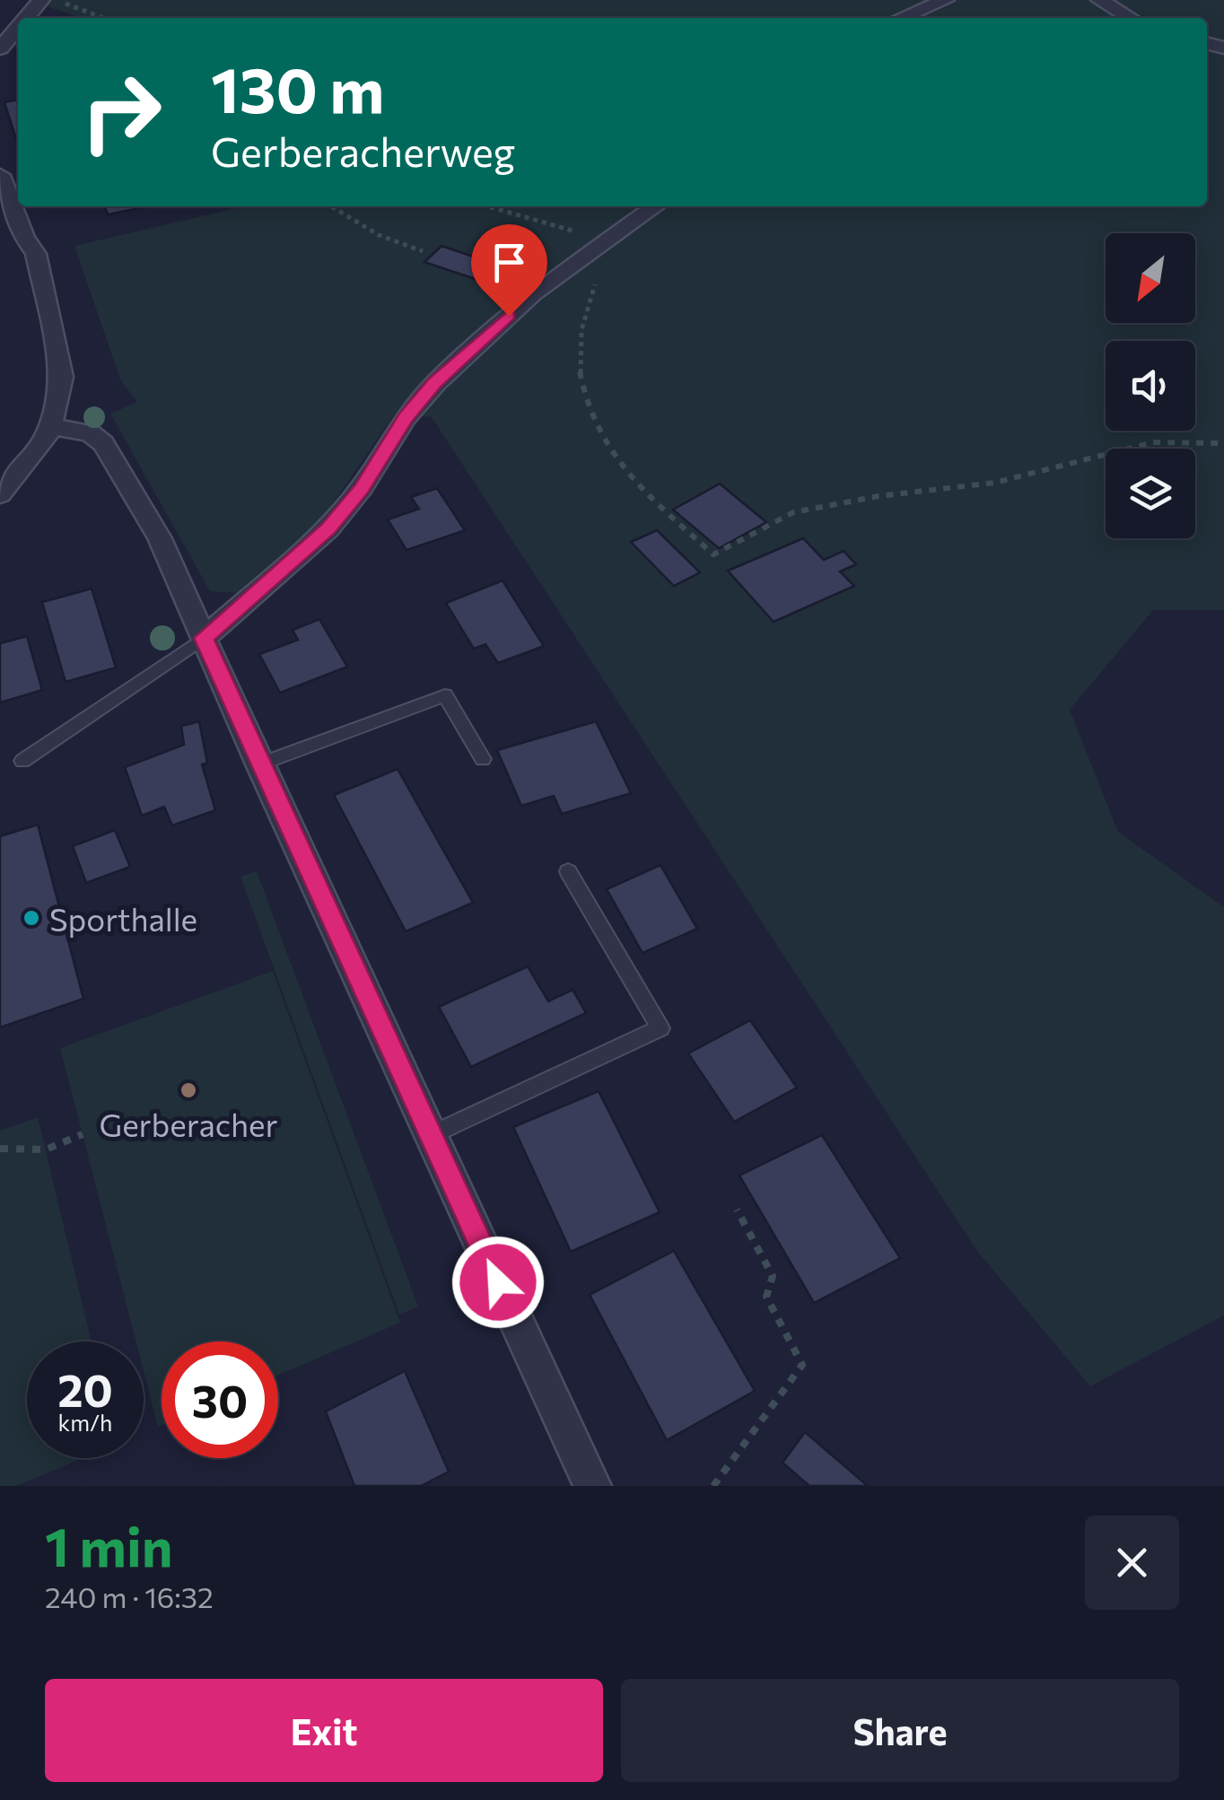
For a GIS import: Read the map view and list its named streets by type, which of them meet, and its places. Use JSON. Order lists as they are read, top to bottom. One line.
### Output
{"places":["Sporthalle","Gerberacher"],"north":"bottom left","page":{"turn":["130 m","Gerberacherweg"],"speed":"20 km/h","limit":"30","heading":["1 min","240 m · 16:32"],"buttons":["Exit","Share"]}}
